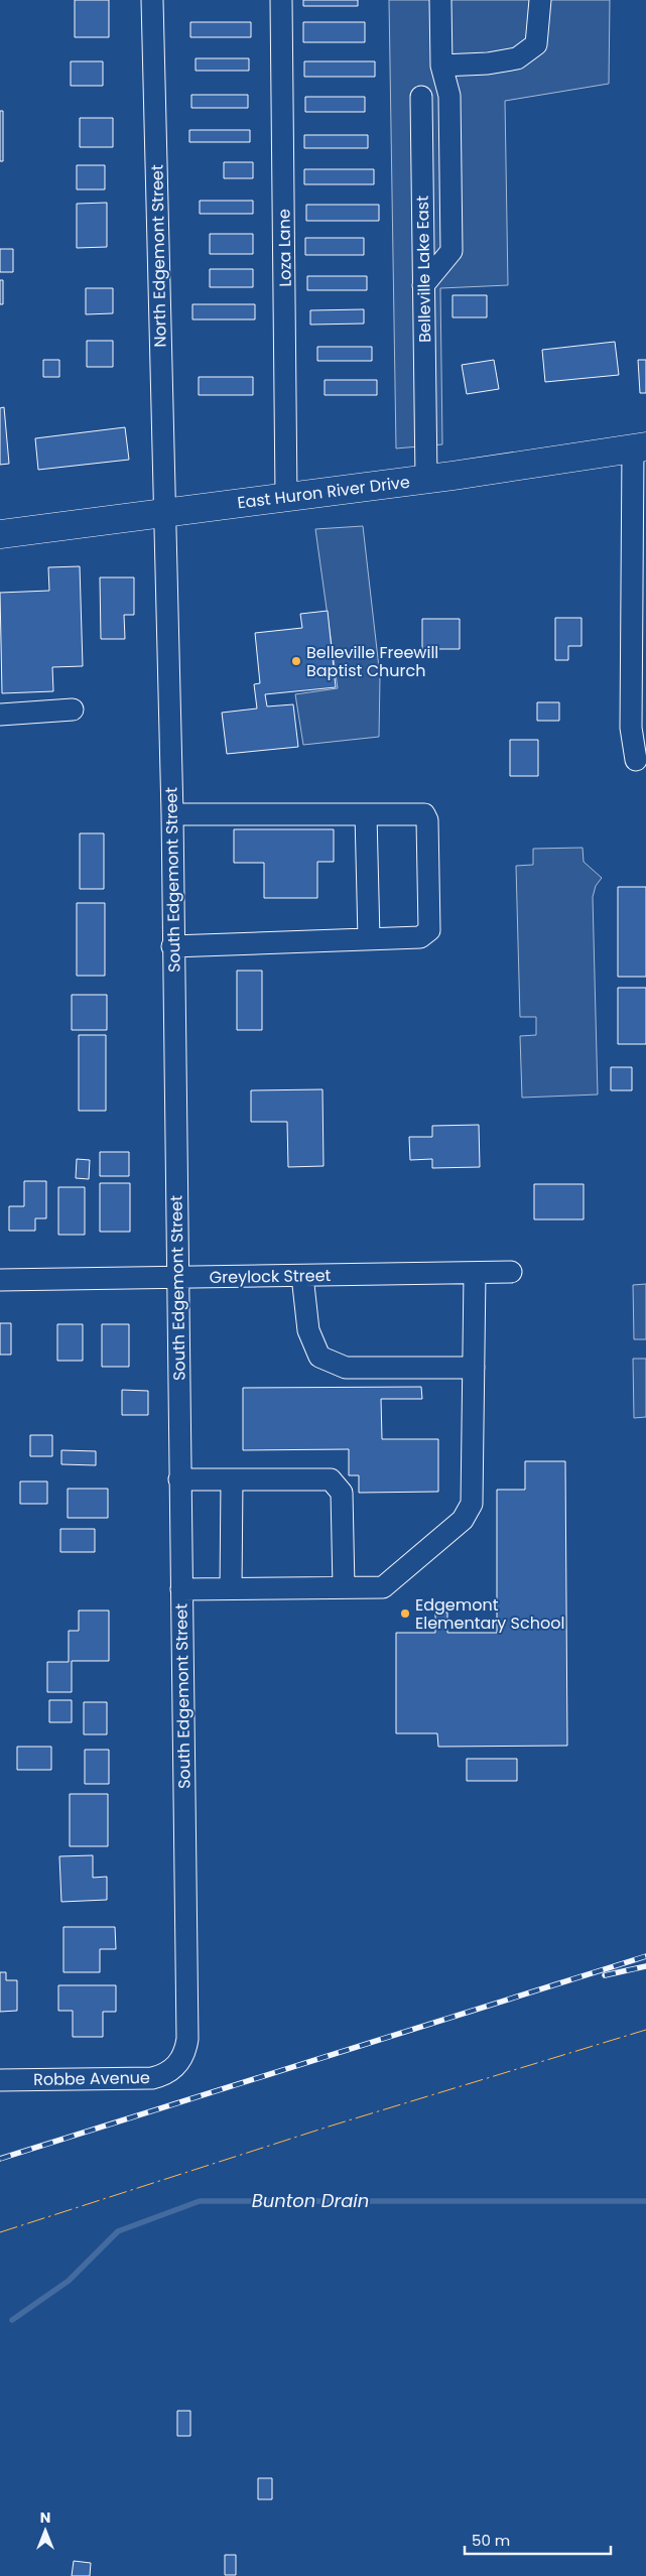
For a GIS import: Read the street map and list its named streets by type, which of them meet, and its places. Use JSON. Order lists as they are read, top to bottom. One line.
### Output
{"streets":{"main road":["East Huron River Drive"],"street":["Loza Lane","North Edgemont Street","Belleville Lake East","South Edgemont Street","Greylock Street","Robbe Avenue"]},"crossings":[["Loza Lane","East Huron River Drive"],["North Edgemont Street","East Huron River Drive"],["North Edgemont Street","South Edgemont Street"],["Belleville Lake East","East Huron River Drive"],["East Huron River Drive","South Edgemont Street"],["South Edgemont Street","Greylock Street"],["South Edgemont Street","Robbe Avenue"]],"water":["Bunton Drain"],"places":["Belleville Freewill Baptist Church","Edgemont Elementary School"],"scale_bar":"50 m","north":"top"}
